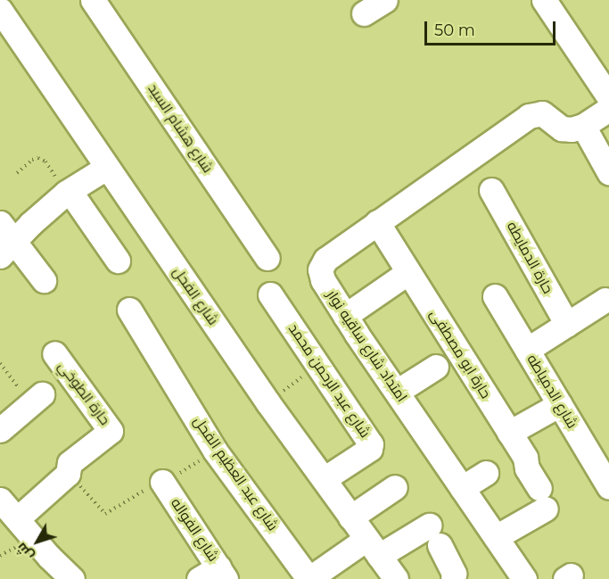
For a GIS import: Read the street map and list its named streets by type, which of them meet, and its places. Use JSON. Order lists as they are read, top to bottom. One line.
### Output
{"streets":{"street":["شارع هشام السيد","حارة الدمايطه","شارع الفحل","امتداد شارع ساقيه نوار","حارة ابو مصطفى","شارع عبد الرحمن محمد","شارع الدمياطه","حارة الطوخي","شارع عبد العظيم الفحل","شارع الفواله"]},"crossings":[["شارع الفحل","شارع عبد الرحمن محمد"],["شارع الفحل","شارع عبد العظيم الفحل"],["امتداد شارع ساقيه نوار","حارة ابو مصطفى"]],"scale_bar":"50 m","north":"bottom left"}
